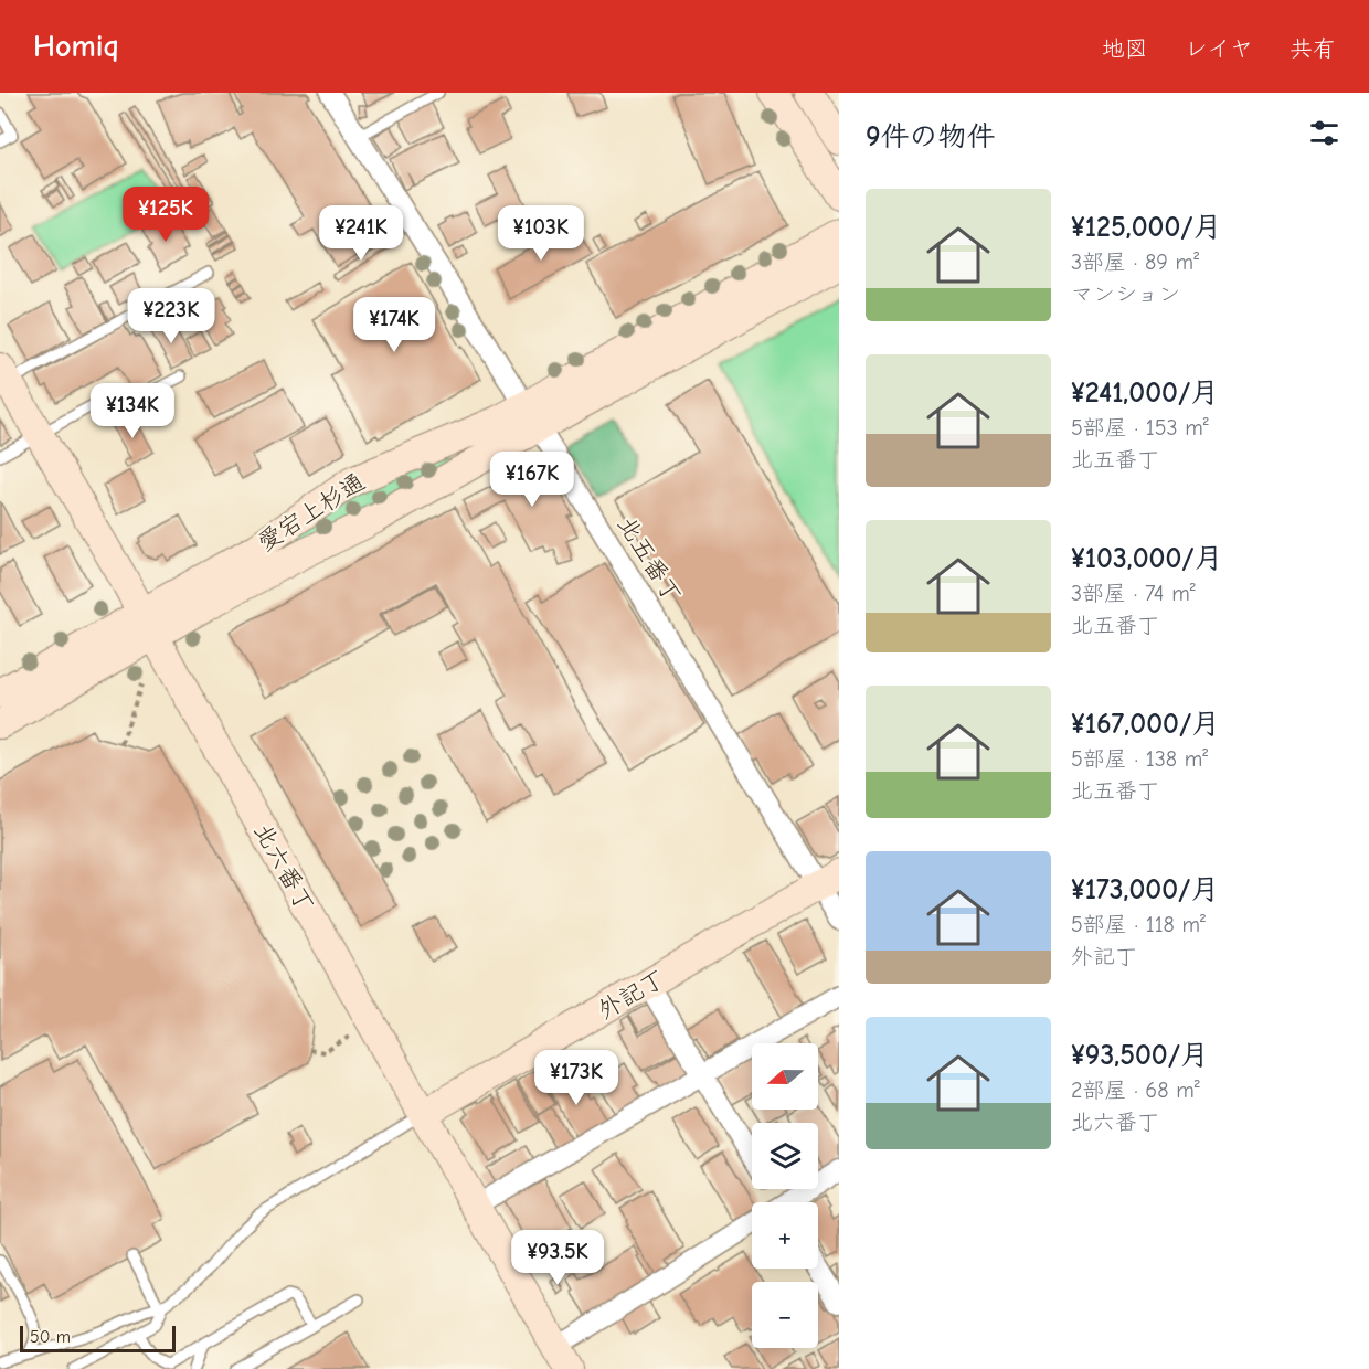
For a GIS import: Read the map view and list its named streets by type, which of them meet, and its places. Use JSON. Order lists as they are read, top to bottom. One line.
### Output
{"streets":{"street":["愛宕上杉通","北五番丁","北六番丁","外記丁"]},"crossings":[["愛宕上杉通","北五番丁"],["愛宕上杉通","北六番丁"],["北五番丁","外記丁"],["北六番丁","外記丁"]],"scale_bar":"50 m","north":"left","page":{"header":"Homiq","nav":["地図","レイヤ","共有"],"heading":"9件の物件","list":[{"name":"¥125,000/月","note":"3部屋 · 89 m² · マンション"},{"name":"¥241,000/月","note":"5部屋 · 153 m² · 北五番丁"},{"name":"¥103,000/月","note":"3部屋 · 74 m² · 北五番丁"},{"name":"¥167,000/月","note":"5部屋 · 138 m² · 北五番丁"},{"name":"¥173,000/月","note":"5部屋 · 118 m² · 外記丁"},{"name":"¥93,500/月","note":"2部屋 · 68 m² · 北六番丁"}],"price":["¥125K","¥241K","¥103K","¥223K","¥174K","¥134K","¥167K","¥173K","¥93.5K"],"map_buttons":["+","−"],"scale":"50 m"}}
